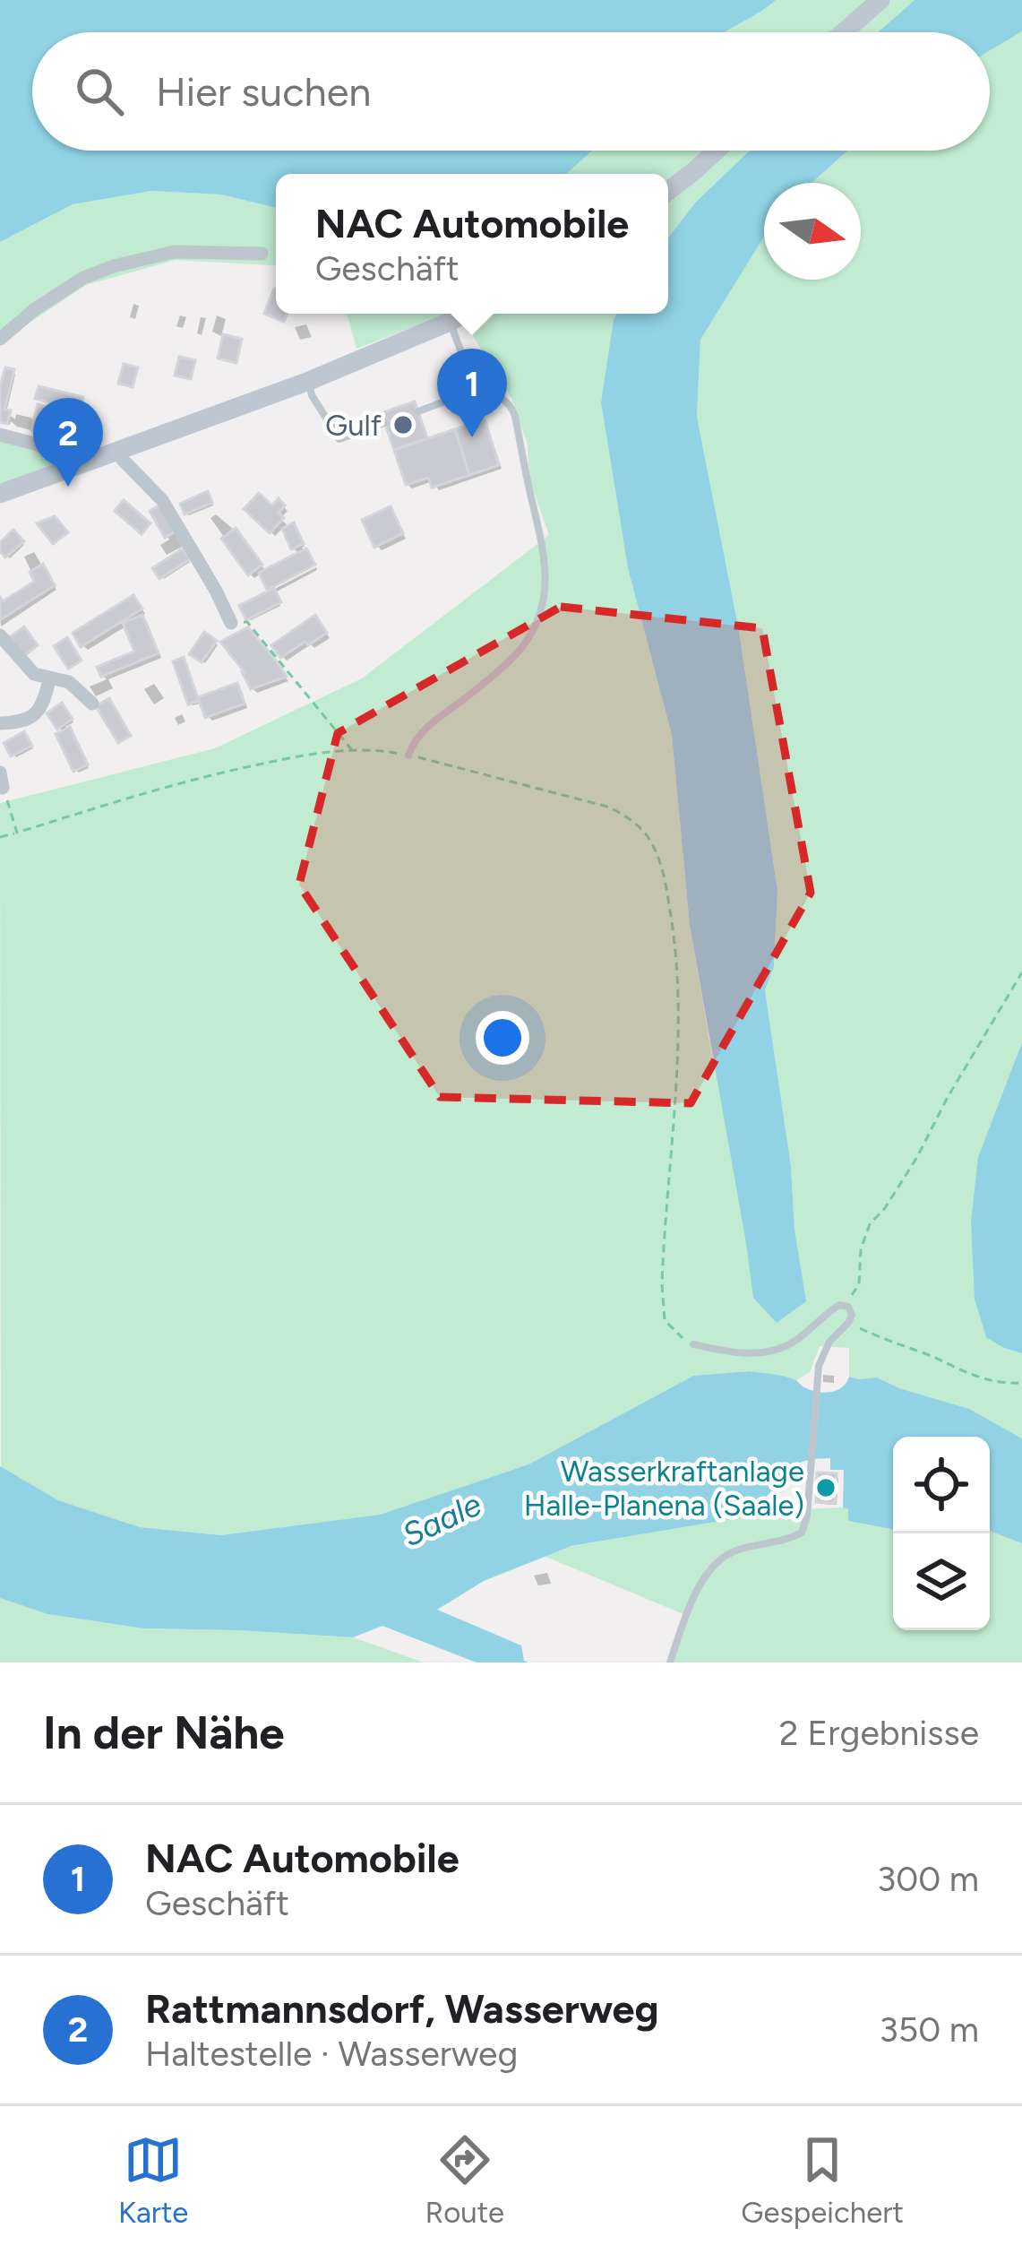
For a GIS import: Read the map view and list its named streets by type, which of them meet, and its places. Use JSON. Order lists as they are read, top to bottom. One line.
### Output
{"water":["Saale"],"places":["Gulf","Wasserkraftanlage Halle-Planena (Saale)"],"north":"right","page":{"search":"Hier suchen","popup":["NAC Automobile","Geschäft"],"pins":["1","2"],"heading":["In der Nähe","2 Ergebnisse"],"list":[{"mark":"1","name":"NAC Automobile","note":"Geschäft","value":"300 m"},{"mark":"2","name":"Rattmannsdorf, Wasserweg","note":"Haltestelle · Wasserweg","value":"350 m"}],"nav":["Karte","Route","Gespeichert"]}}
